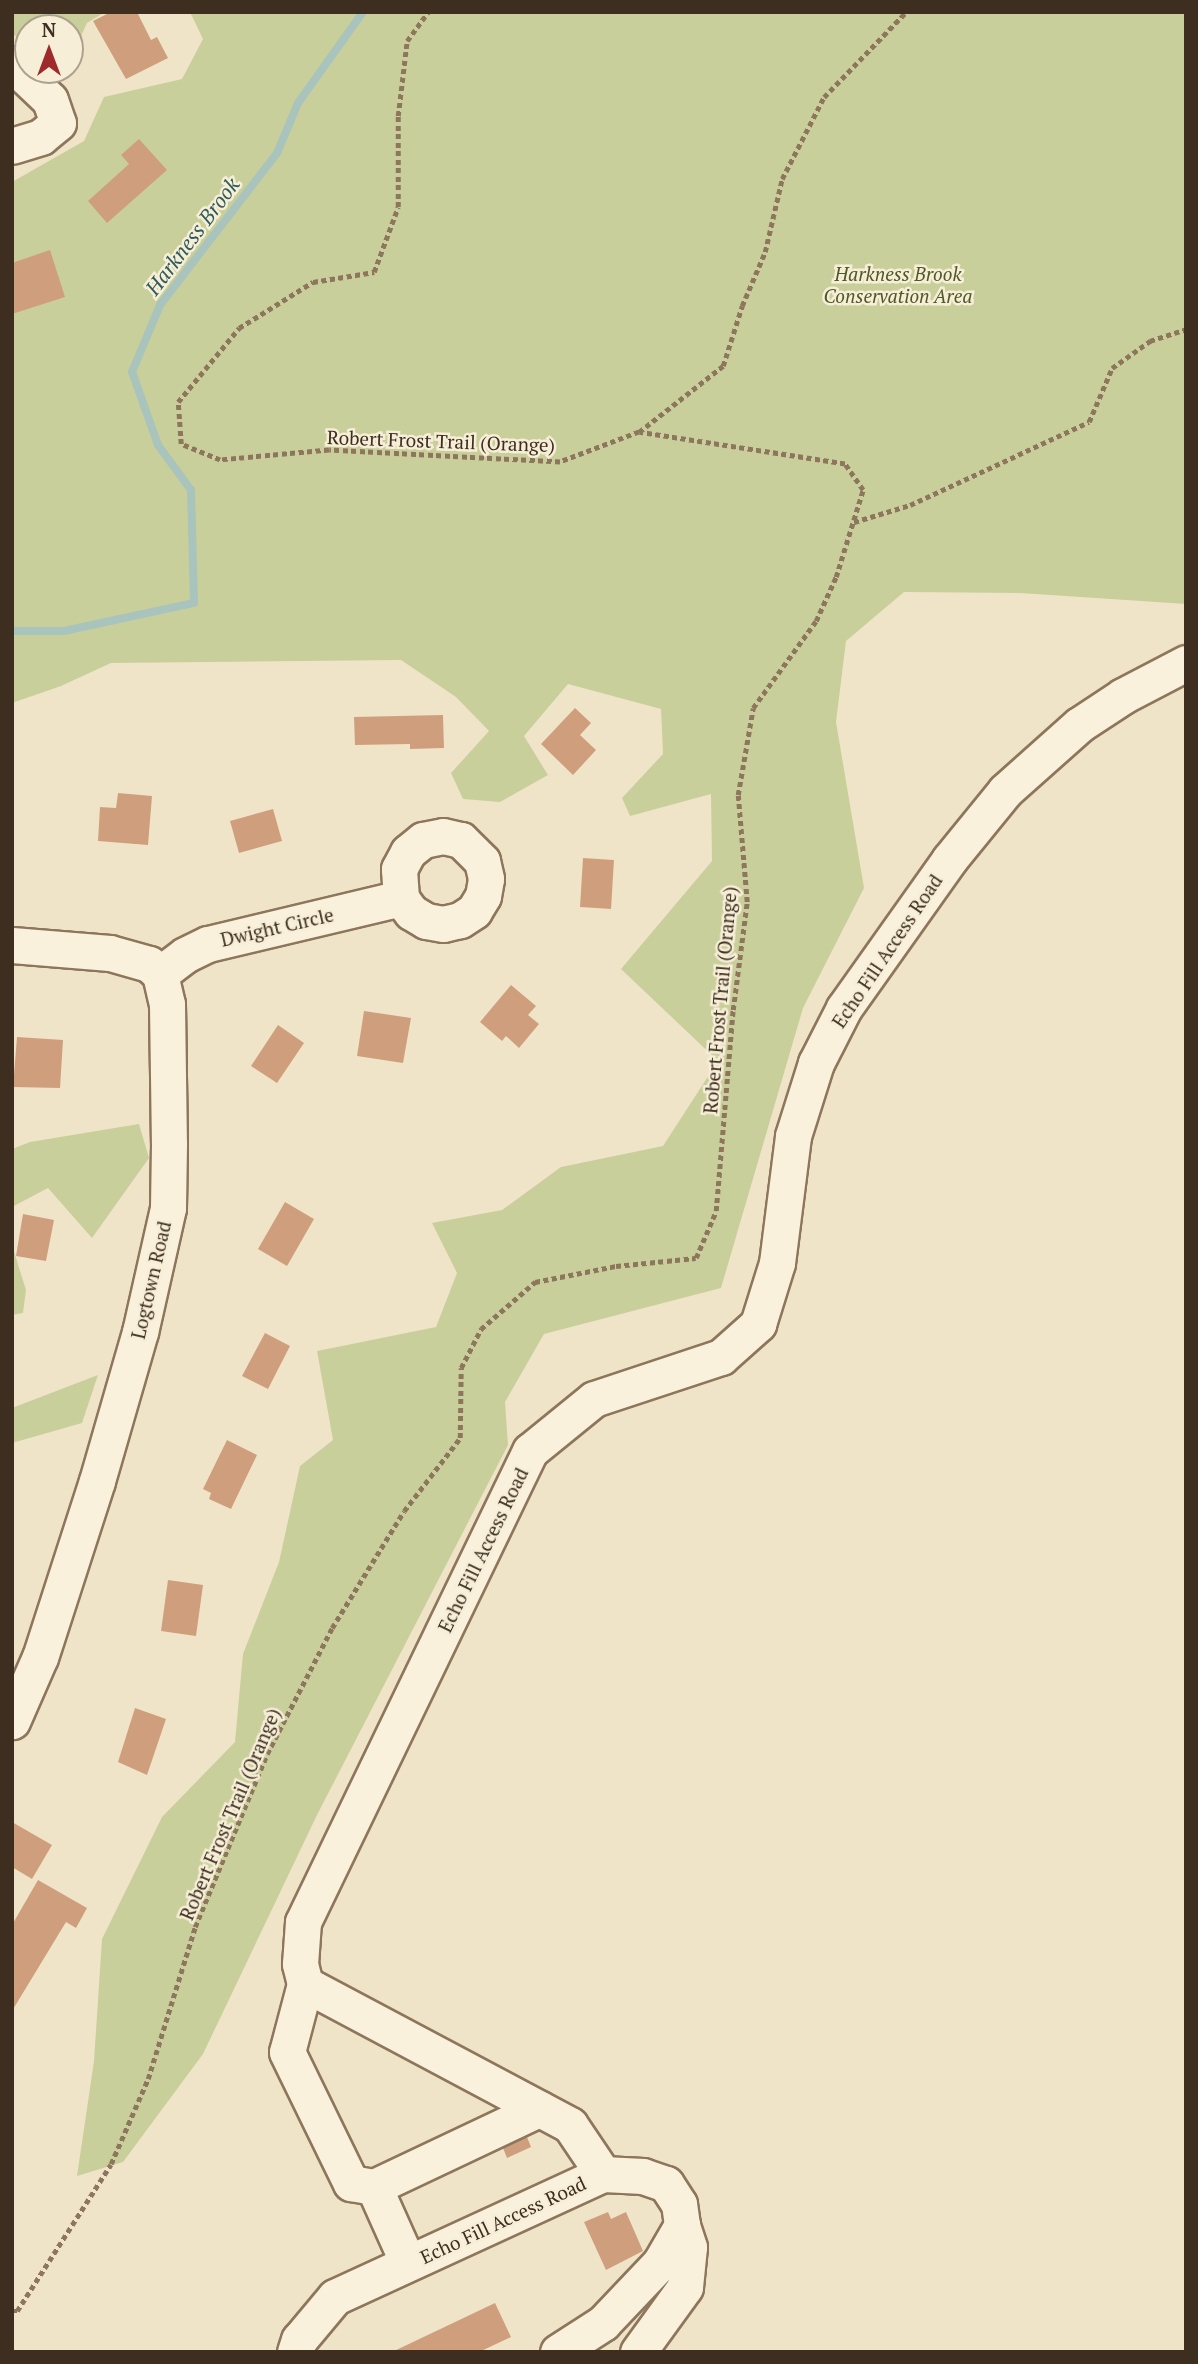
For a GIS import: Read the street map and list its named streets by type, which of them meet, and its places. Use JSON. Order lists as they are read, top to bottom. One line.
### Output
{"streets":{"street":["Dwight Circle","Echo Fill Access Road","Logtown Road"],"path":["Robert Frost Trail (Orange)"]},"crossings":[["Dwight Circle","Logtown Road"]],"water":["Harkness Brook"],"parks":["Harkness Brook Conservation Area"],"north":"top"}
